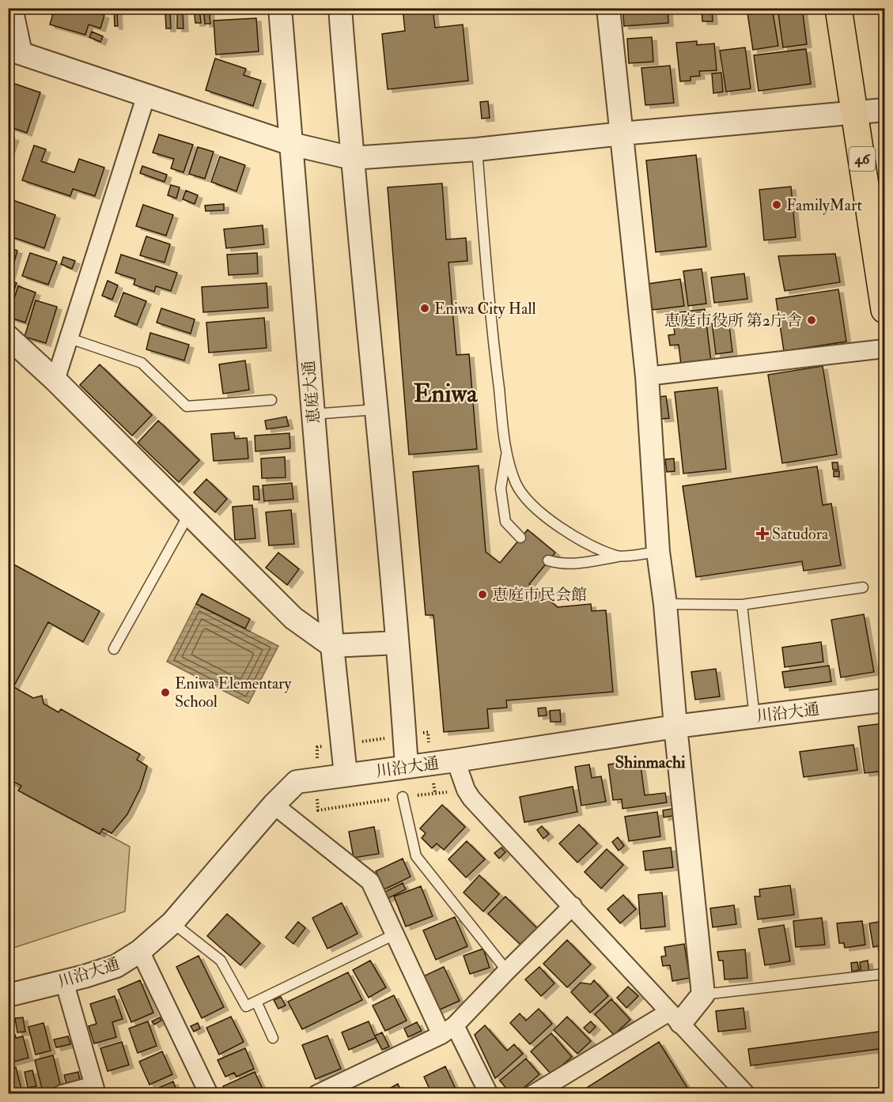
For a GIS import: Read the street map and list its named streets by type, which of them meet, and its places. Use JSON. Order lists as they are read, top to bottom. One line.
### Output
{"streets":{"main road":["46"],"street":["恵庭大通","川沿大通"]},"crossings":[["恵庭大通","川沿大通"]],"districts":["Eniwa","Shinmachi"],"places":{"other":["FamilyMart","Eniwa City Hall","恵庭市役所 第2庁舎","恵庭市民会館","Eniwa Elementary School"],"health":["Satudora"]}}
